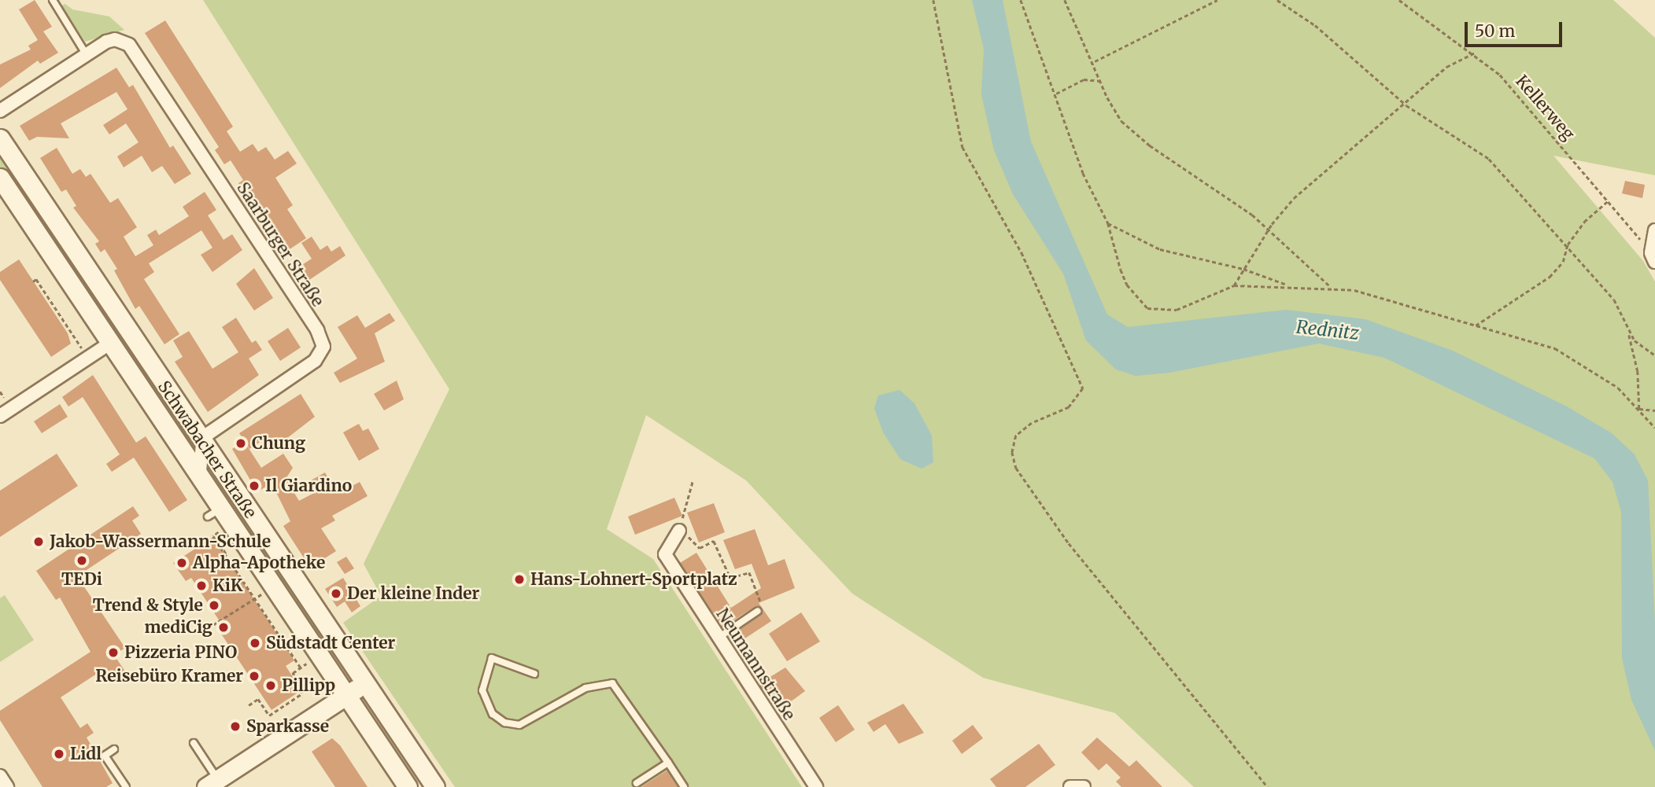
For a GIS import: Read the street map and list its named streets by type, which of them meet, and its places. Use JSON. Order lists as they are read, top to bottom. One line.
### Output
{"streets":{"main road":["Schwabacher Straße"],"street":["Saarburger Straße","Neumannstraße"],"path":["Kellerweg"]},"crossings":[["Saarburger Straße","Schwabacher Straße"]],"water":["Rednitz"],"places":["Chung","Il Giardino","Jakob-Wassermann-Schule","TEDi","Alpha-Apotheke","Hans-Lohnert-Sportplatz","KiK","Der kleine Inder","Trend & Style","mediCig","Südstadt Center","Pizzeria PINO","Reisebüro Kramer","Pillipp","Sparkasse","Lidl"],"scale_bar":"50 m"}
